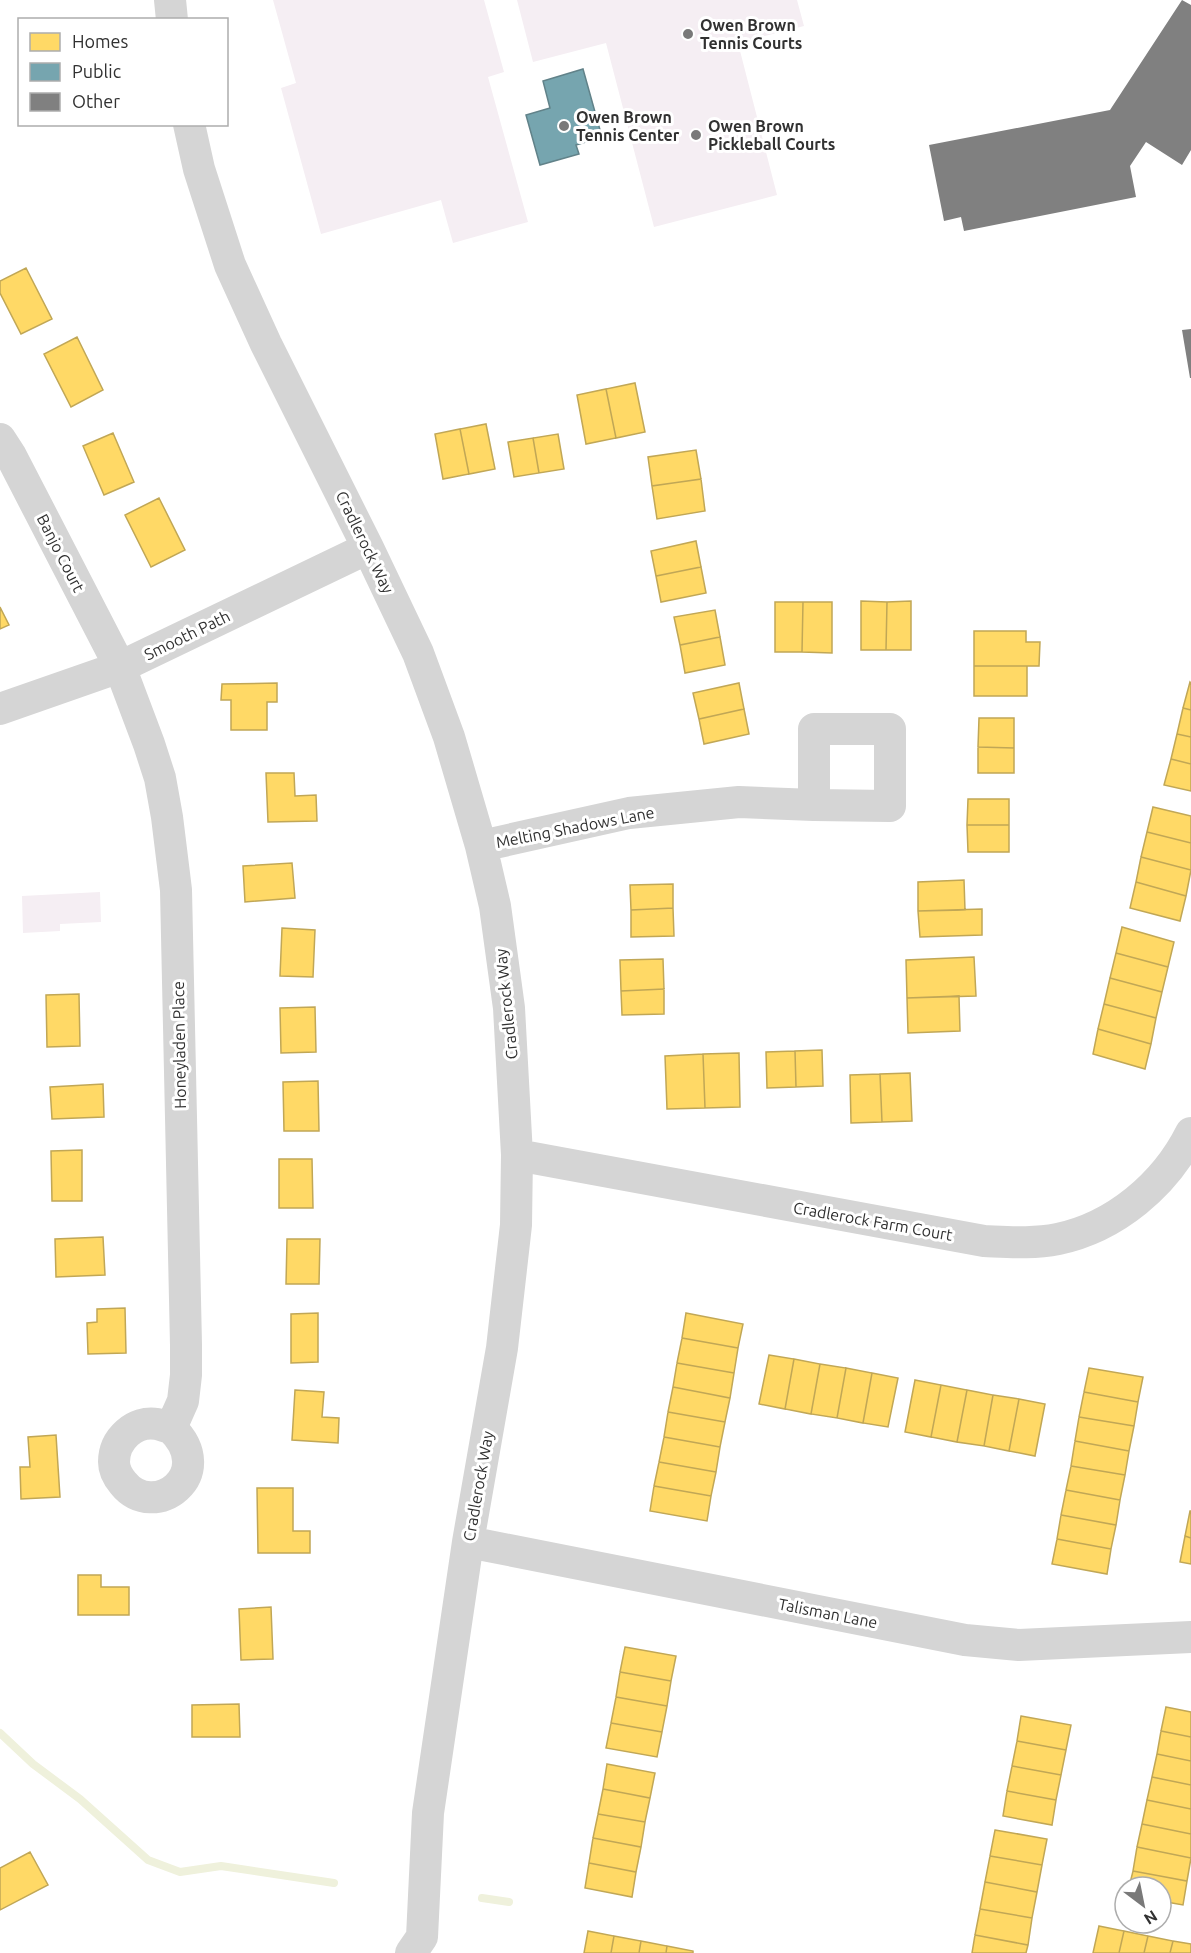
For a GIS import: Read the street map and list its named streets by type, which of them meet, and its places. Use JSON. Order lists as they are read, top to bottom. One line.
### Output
{"streets":{"street":["Cradlerock Way","Banjo Court","Smooth Path","Melting Shadows Lane","Honeyladen Place","Cradlerock Farm Court","Talisman Lane"]},"crossings":[["Cradlerock Way","Smooth Path"],["Cradlerock Way","Melting Shadows Lane"],["Cradlerock Way","Cradlerock Farm Court"],["Cradlerock Way","Talisman Lane"],["Banjo Court","Smooth Path"],["Banjo Court","Honeyladen Place"],["Smooth Path","Honeyladen Place"]],"places":["Owen Brown Tennis Courts","Owen Brown Tennis Center","Owen Brown Pickleball Courts"],"legend":["Homes","Public","Other"],"north":"bottom right"}
